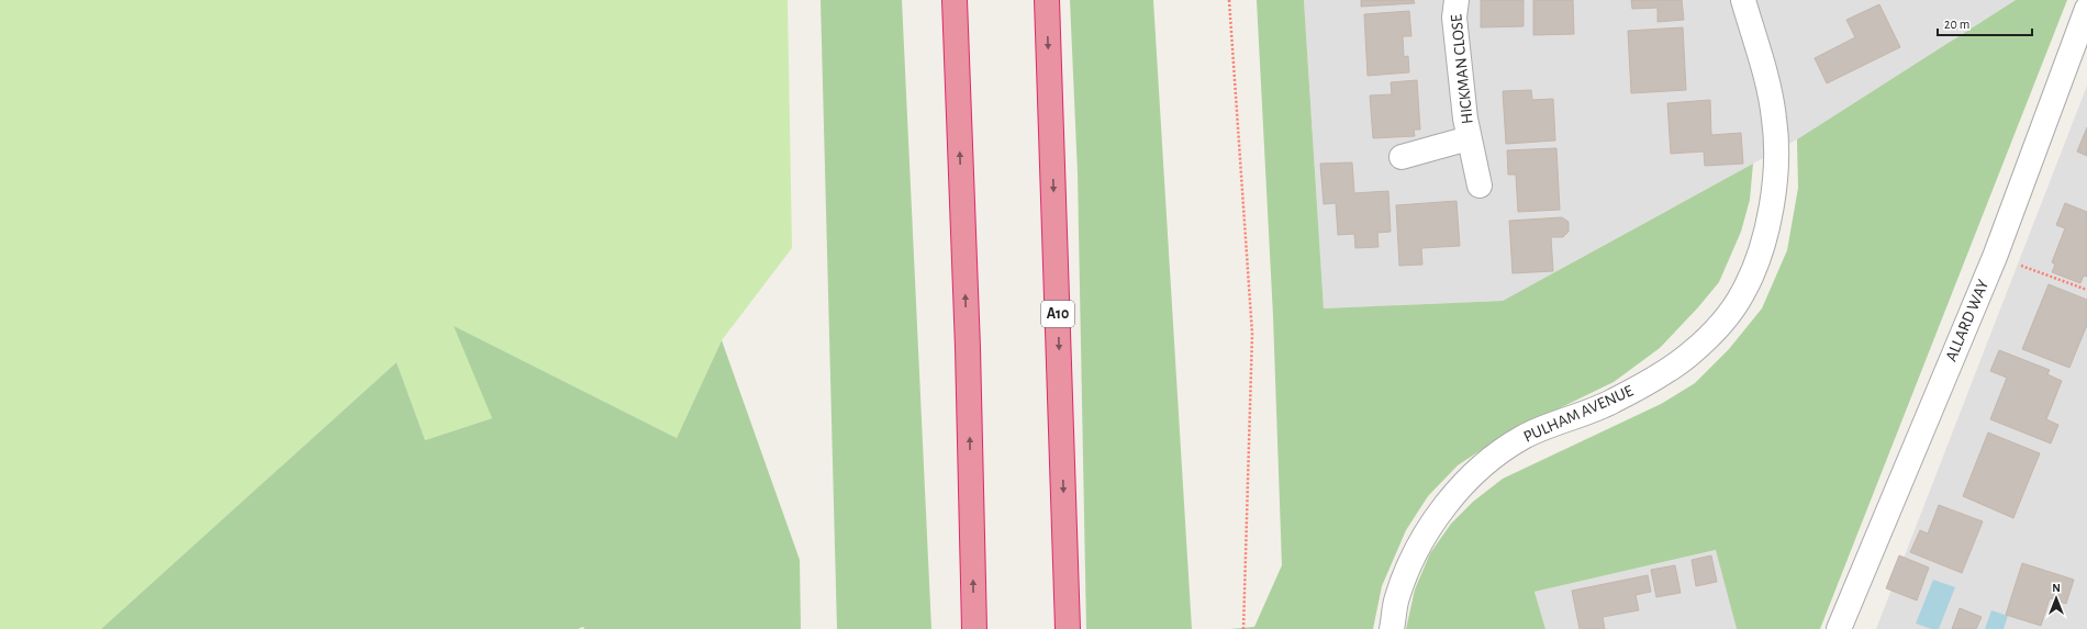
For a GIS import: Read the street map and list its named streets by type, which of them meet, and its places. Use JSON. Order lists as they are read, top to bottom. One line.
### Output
{"streets":{"highway":["A10"],"street":["HICKMAN CLOSE","ALLARD WAY","PULHAM AVENUE"]},"scale_bar":"20 m","north":"top"}
